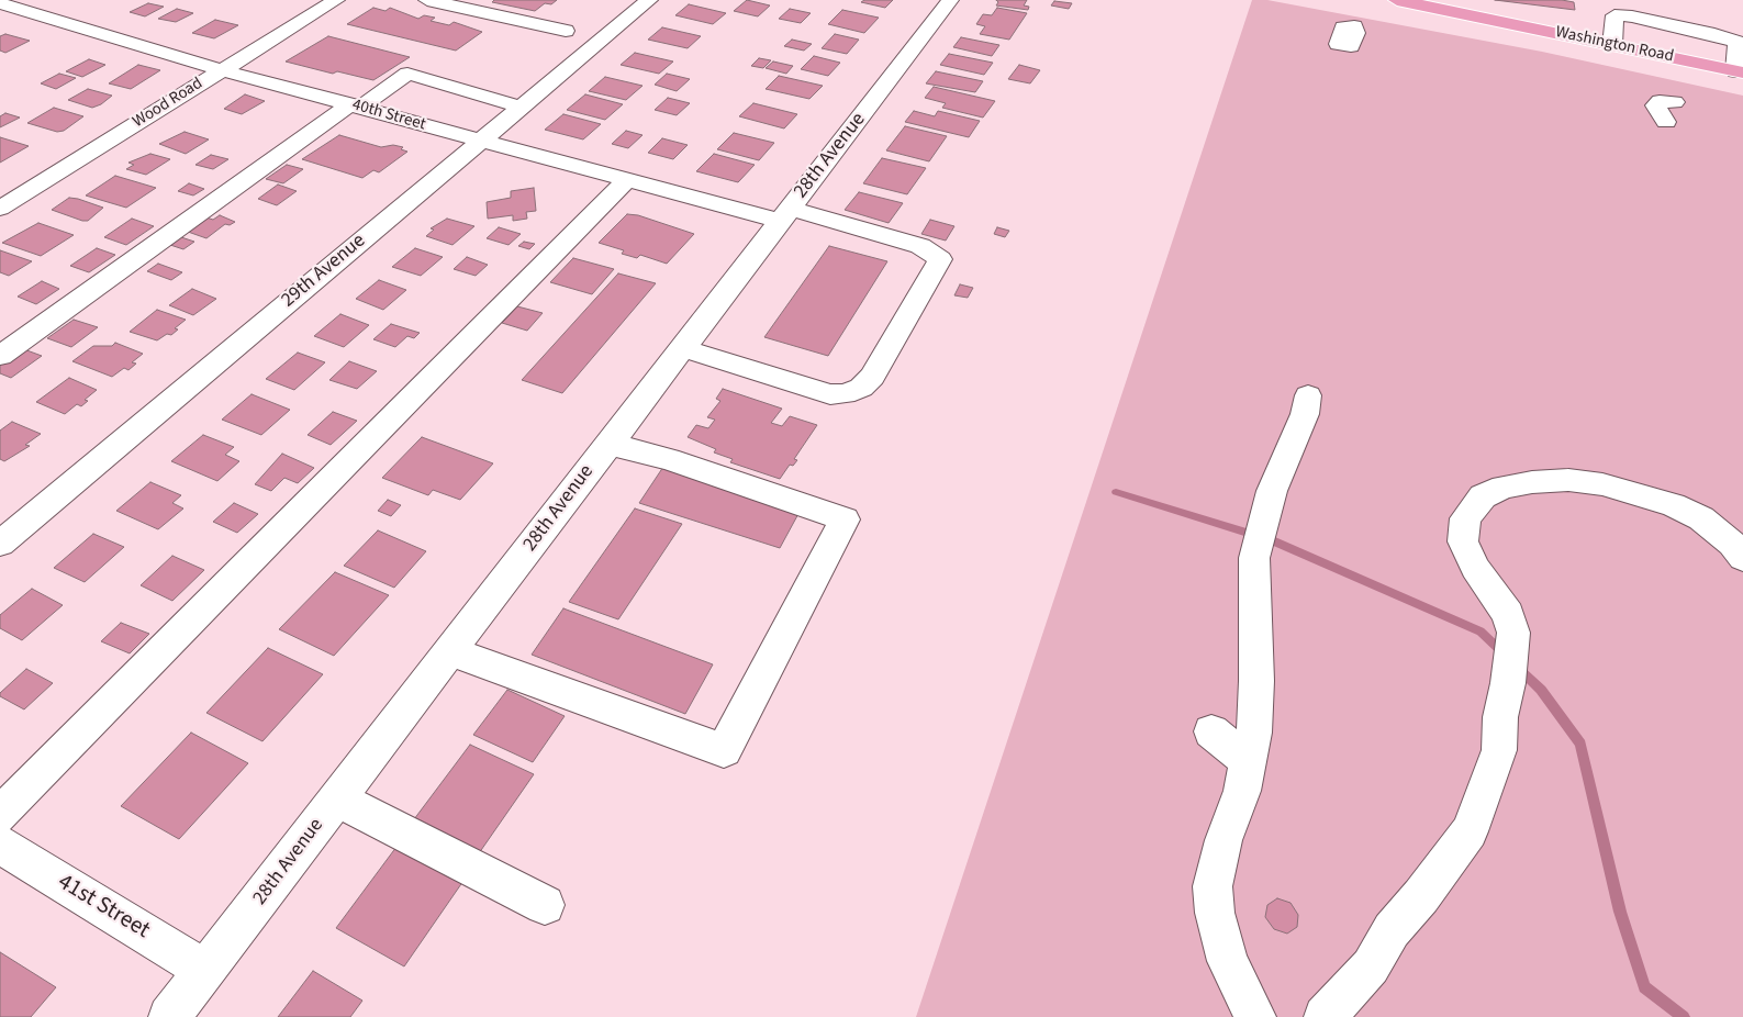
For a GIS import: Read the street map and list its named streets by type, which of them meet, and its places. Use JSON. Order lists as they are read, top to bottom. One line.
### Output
{"streets":{"main road":["Washington Road"],"street":["Wood Road","40th Street","28th Avenue","29th Avenue","41st Street"]},"crossings":[["Wood Road","40th Street"],["40th Street","28th Avenue"],["40th Street","29th Avenue"],["28th Avenue","41st Street"]]}
